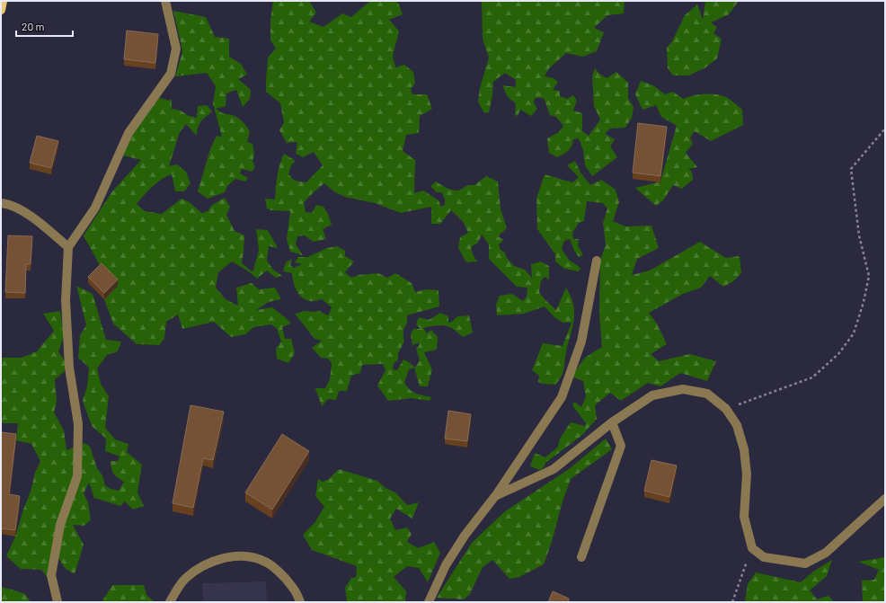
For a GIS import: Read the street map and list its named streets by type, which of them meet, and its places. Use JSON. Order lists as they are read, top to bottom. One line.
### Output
{"scale_bar":"20 m"}
